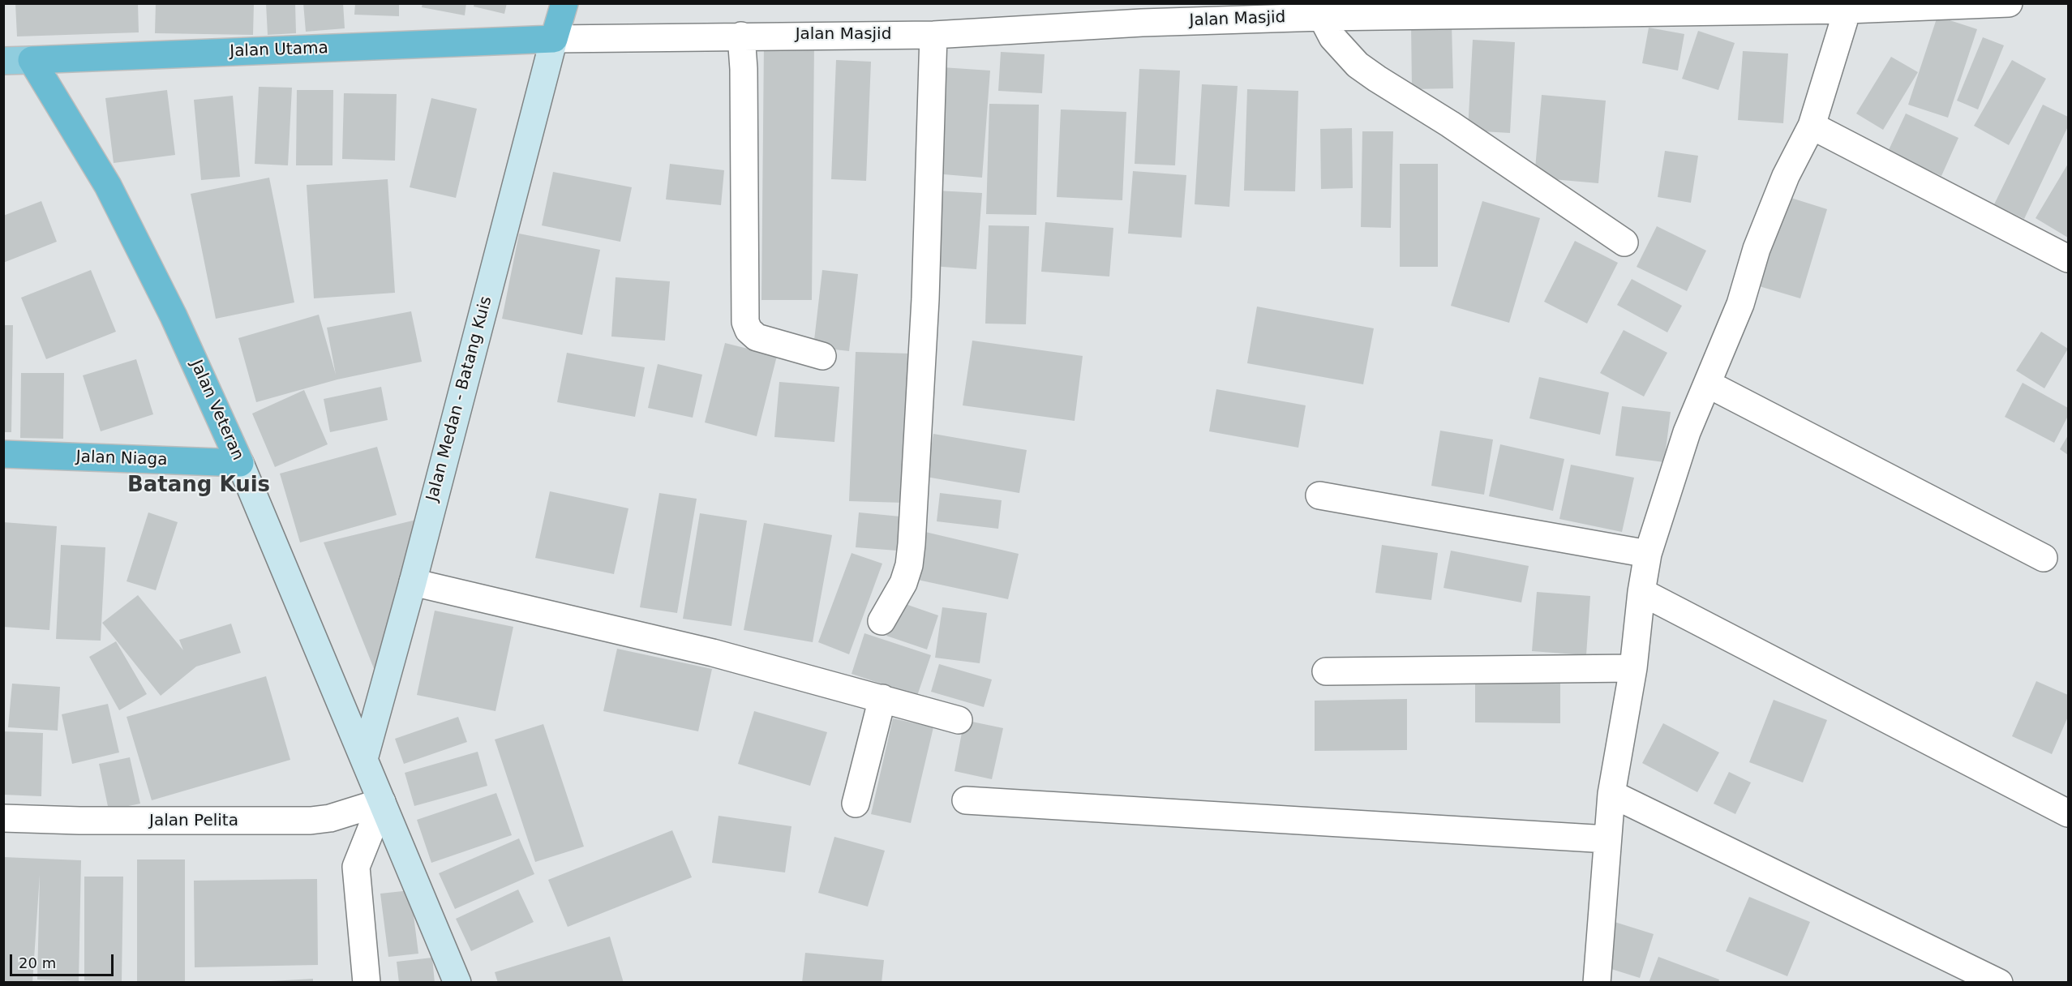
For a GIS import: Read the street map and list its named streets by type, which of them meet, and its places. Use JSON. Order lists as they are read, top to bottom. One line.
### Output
{"streets":{"highway":["Jalan Utama","Jalan Veteran","Jalan Niaga"],"main road":["Jalan Medan - Batang Kuis"],"street":["Jalan Masjid","Jalan Pelita"]},"crossings":[["Jalan Masjid","Jalan Utama"],["Jalan Masjid","Jalan Medan - Batang Kuis"],["Jalan Utama","Jalan Medan - Batang Kuis"],["Jalan Utama","Jalan Veteran"],["Jalan Medan - Batang Kuis","Jalan Veteran"],["Jalan Veteran","Jalan Niaga"],["Jalan Veteran","Jalan Pelita"]],"districts":["Batang Kuis"],"scale_bar":"20 m"}
